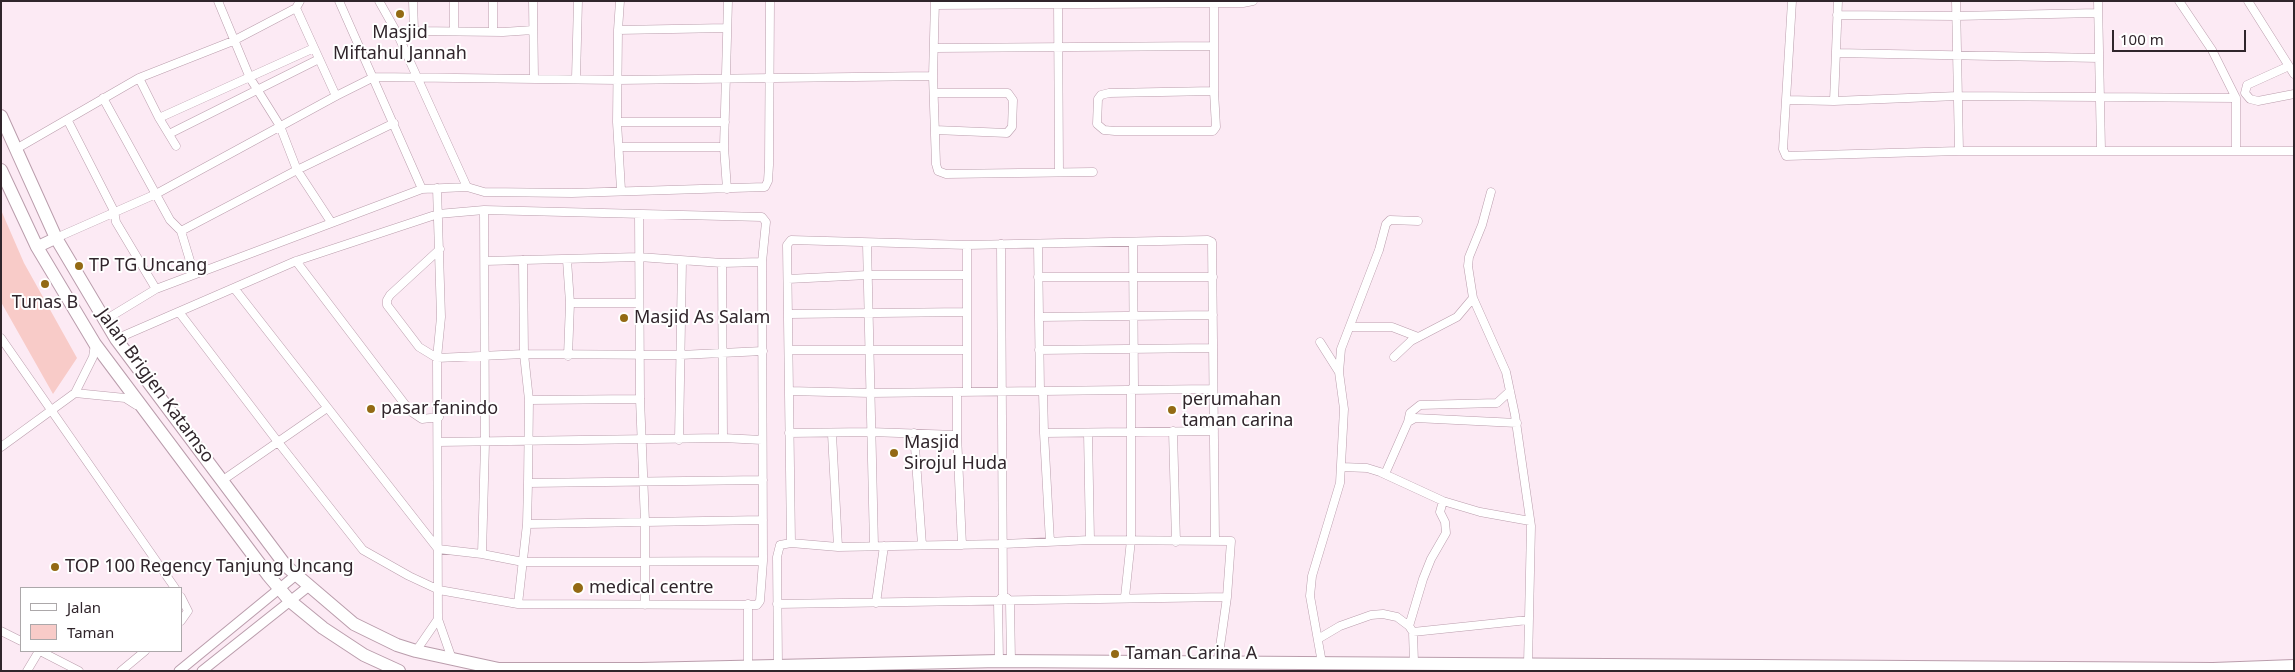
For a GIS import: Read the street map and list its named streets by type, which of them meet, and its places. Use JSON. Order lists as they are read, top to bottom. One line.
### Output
{"streets":{"highway":["Jalan Brigjen Katamso"]},"places":["Masjid Miftahul Jannah","TP TG Uncang","Tunas B","Masjid As Salam","pasar fanindo","perumahan taman carina","Masjid Sirojul Huda","TOP 100 Regency Tanjung Uncang","medical centre","Taman Carina A"],"legend":["Jalan","Taman"],"scale_bar":"100 m"}
